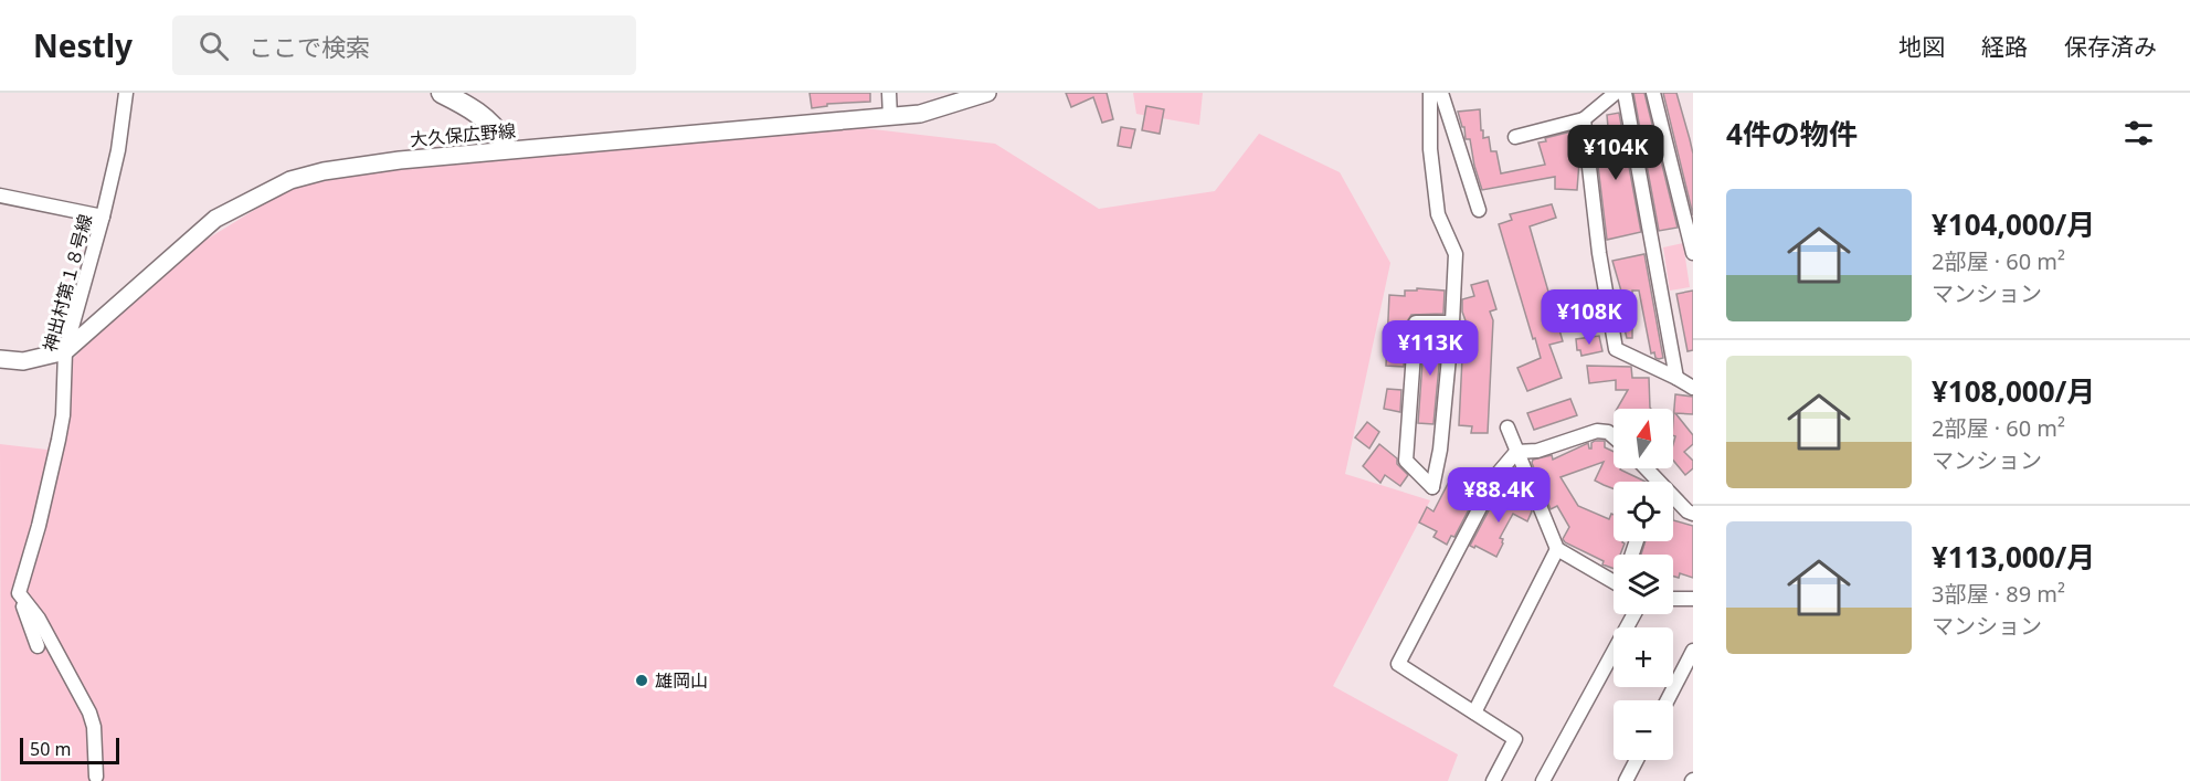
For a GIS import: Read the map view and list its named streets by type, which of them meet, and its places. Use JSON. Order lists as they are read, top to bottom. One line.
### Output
{"streets":{"street":["大久保広野線","神出村第１８号線"]},"crossings":[["大久保広野線","神出村第１８号線"]],"places":["雄岡山"],"scale_bar":"50 m","north":"top","page":{"header":"Nestly","search":"ここで検索","nav":["地図","経路","保存済み"],"heading":"4件の物件","price":["¥104K","¥108K","¥113K","¥88.4K"],"list":[{"name":"¥104,000/月","note":"2部屋 · 60 m² · マンション"},{"name":"¥108,000/月","note":"2部屋 · 60 m² · マンション"},{"name":"¥113,000/月","note":"3部屋 · 89 m² · マンション"}],"map_buttons":["+","−"],"scale":"50 m"}}
